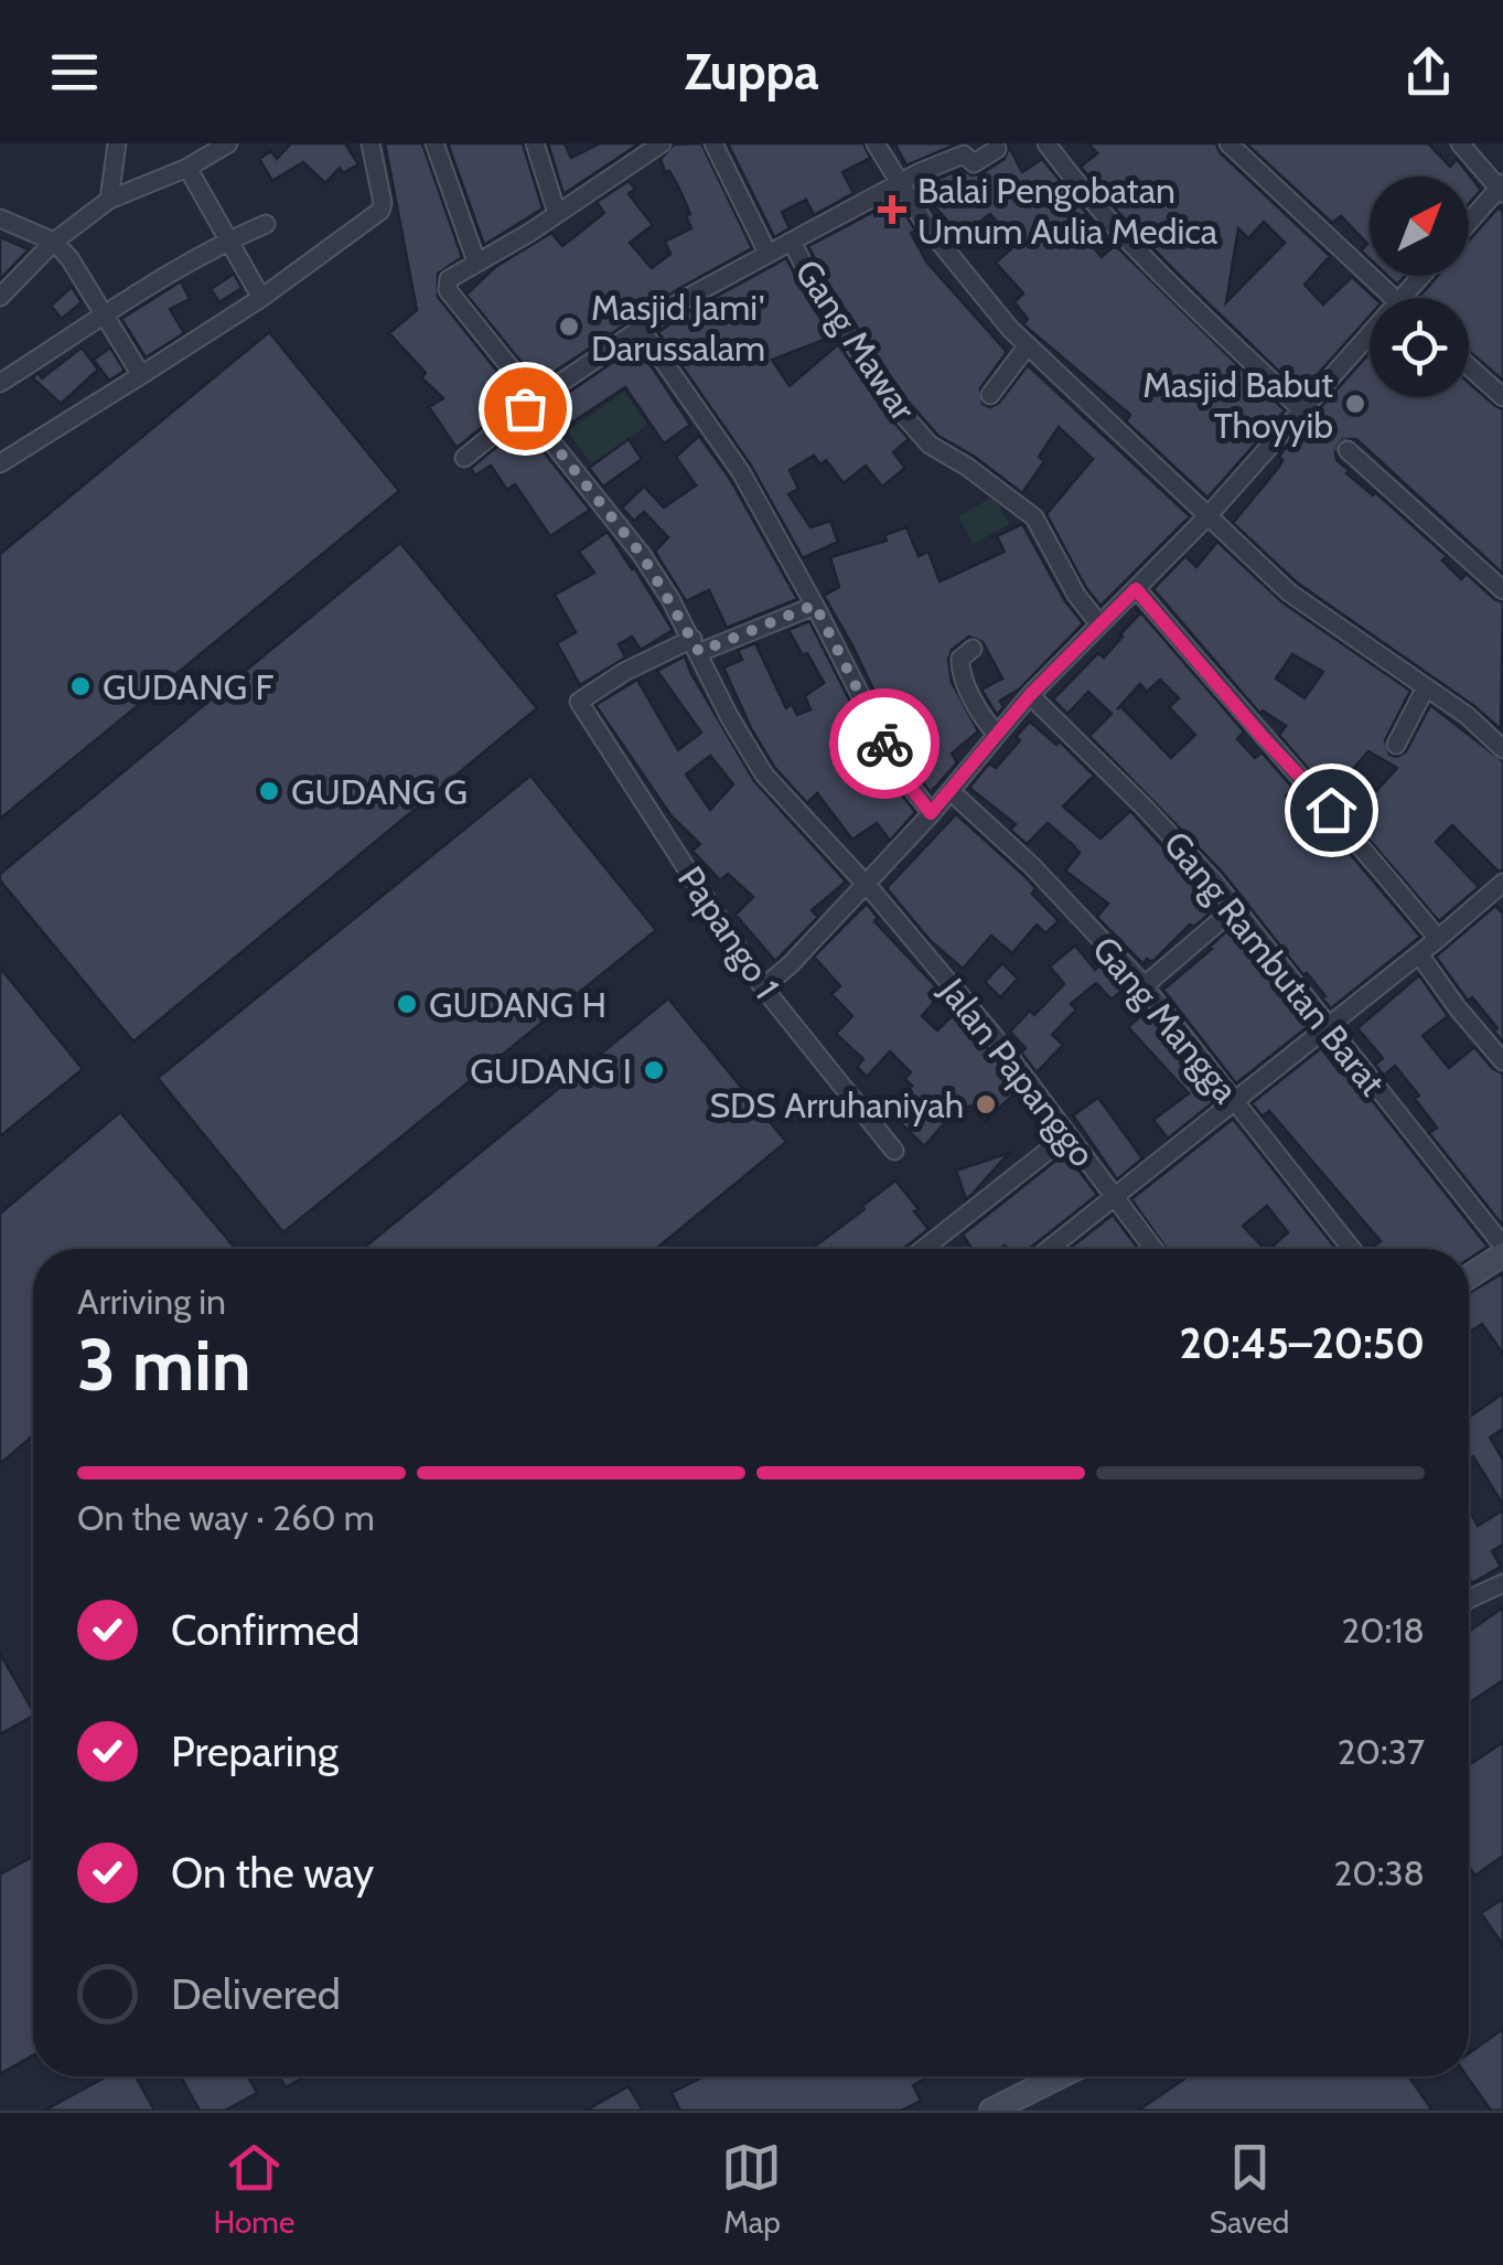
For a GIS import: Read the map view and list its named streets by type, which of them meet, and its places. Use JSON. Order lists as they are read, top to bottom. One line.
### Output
{"streets":{"street":["Gang Mawar","Papango 1","Gang Rambutan Barat","Gang Mangga","Jalan Papanggo"]},"crossings":[["Papango 1","Jalan Papanggo"]],"places":{"health":["Balai Pengobatan Umum Aulia Medica"],"other":["Masjid Jami' Darussalam","Masjid Babut Thoyyib","GUDANG F","GUDANG G","GUDANG H","GUDANG I","SDS Arruhaniyah"]},"north":"top right","page":{"header":"Zuppa","heading":["3 min","Arriving in","20:45–20:50"],"bar":"On the way · 260 m","list":[["Confirmed","20:18"],["Preparing","20:37"],["On the way","20:38"],"Delivered"],"tabs":["Home","Map","Saved"]}}
